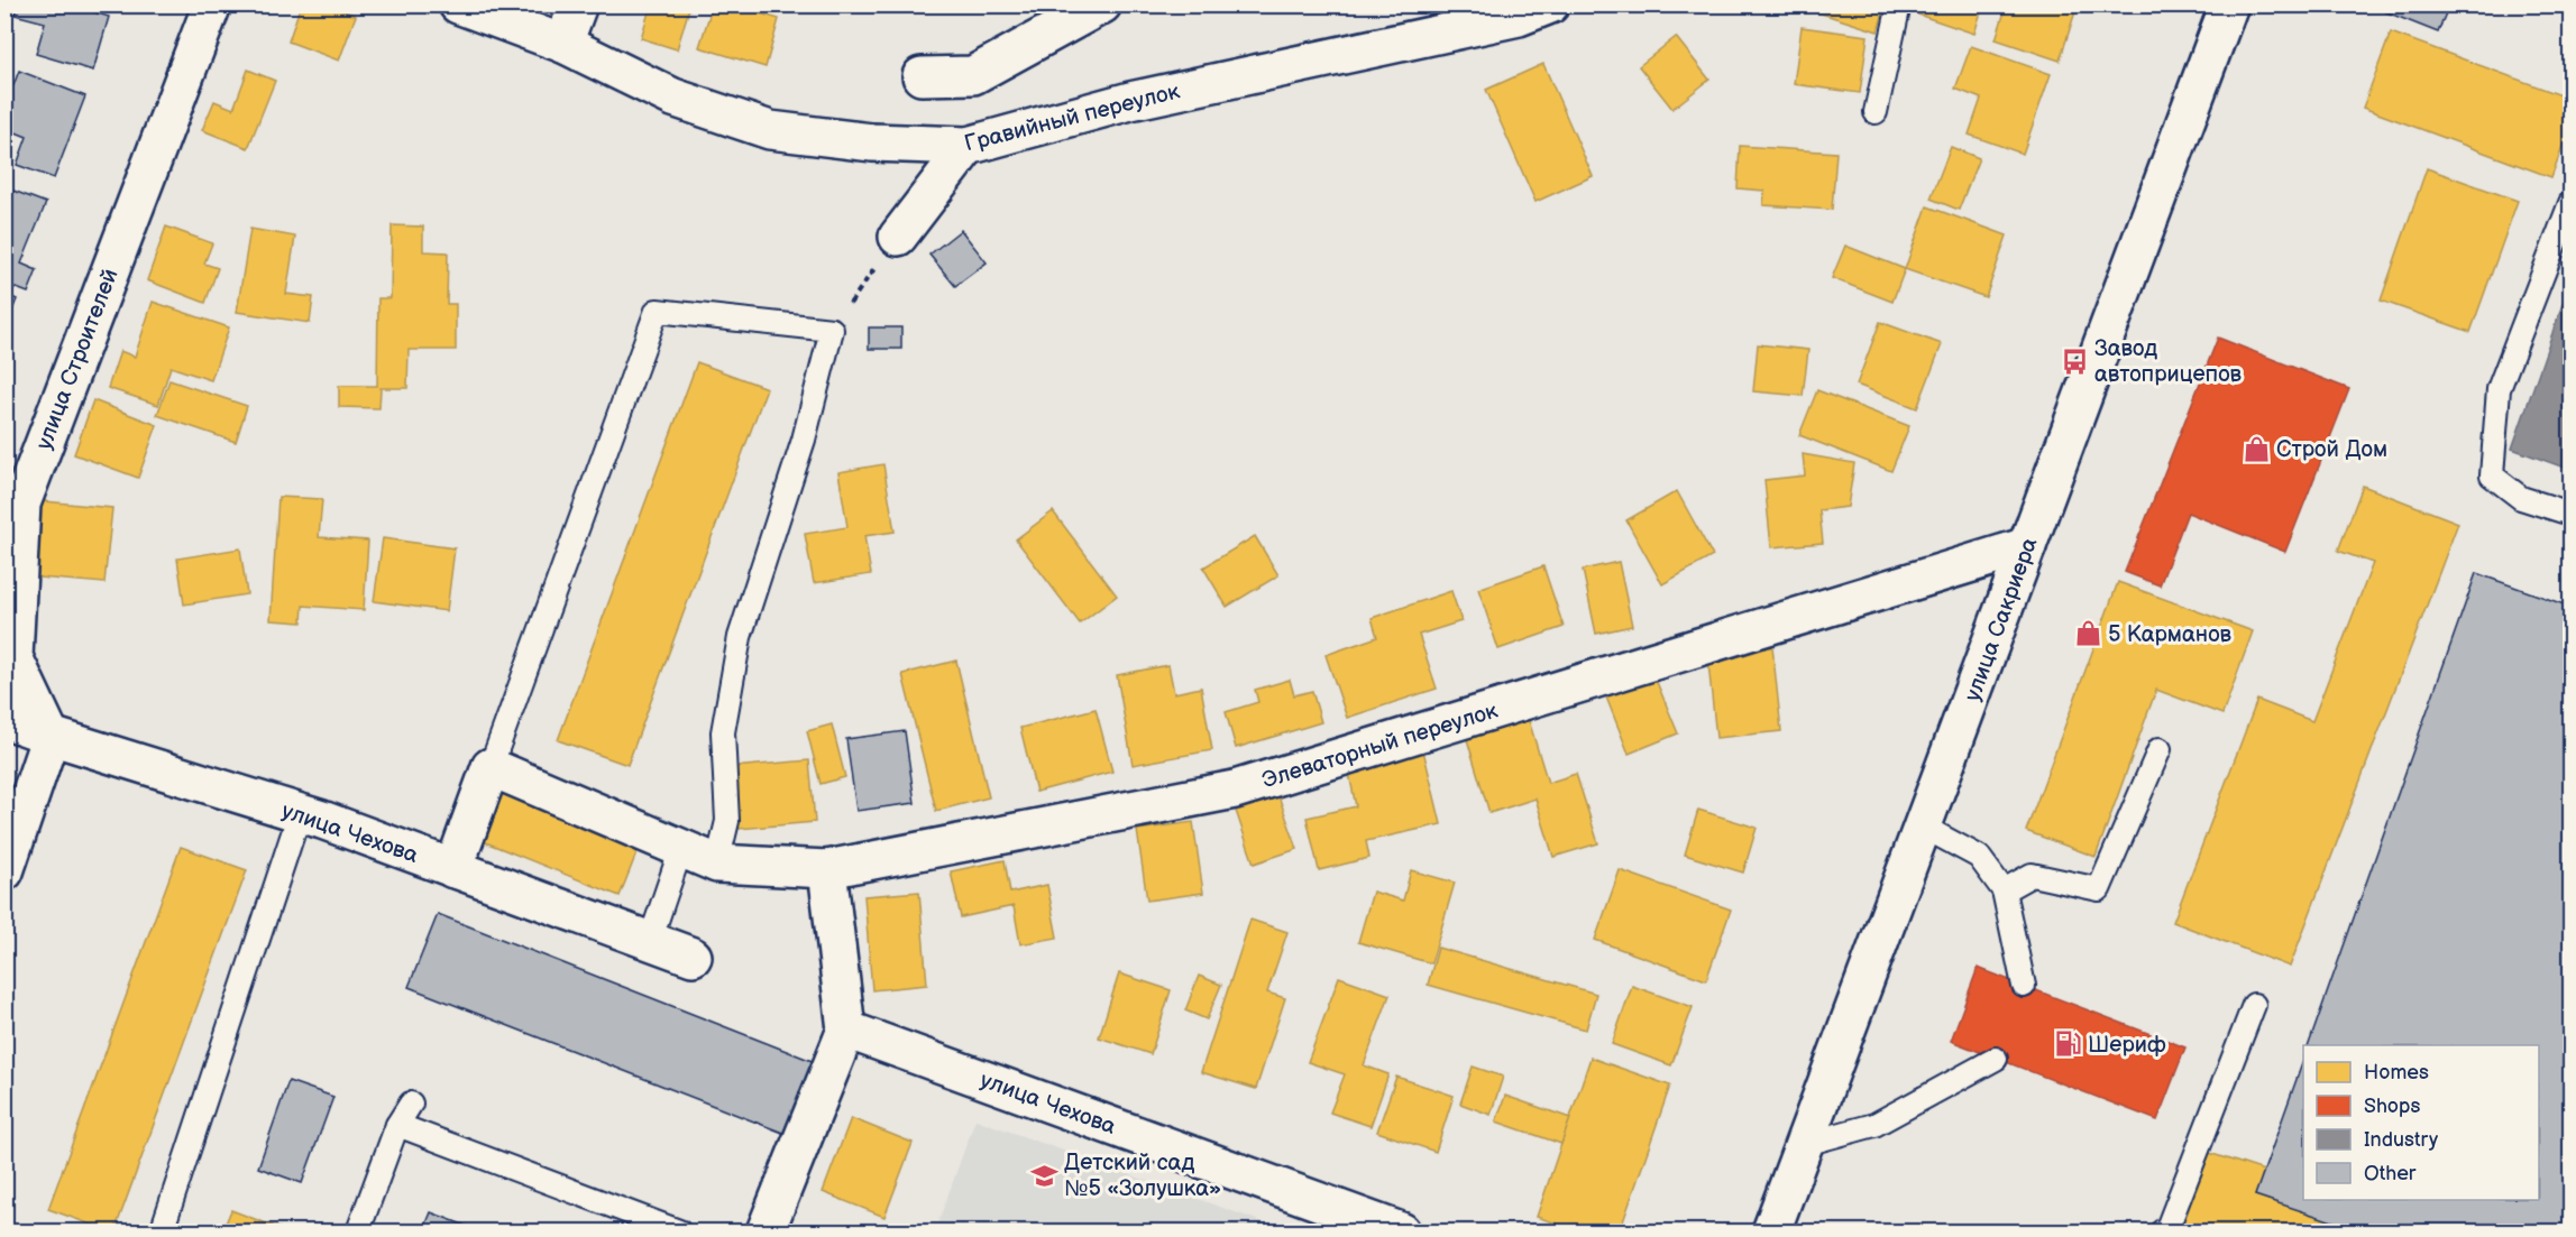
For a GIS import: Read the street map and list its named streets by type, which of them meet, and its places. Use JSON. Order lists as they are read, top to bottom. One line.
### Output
{"streets":{"street":["Гравийный переулок","улица Строителей","улица Сакриера","Элеваторный переулок","улица Чехова"]},"crossings":[["улица Строителей","улица Чехова"],["улица Сакриера","Элеваторный переулок"]],"places":{"bus stop":["Завод автоприцепов"],"shop":["Строй Дом","5 Карманов"],"fuel station":["Шериф"],"school or university":["Детский сад №5 «Золушка»"]},"legend":["Homes","Shops","Industry","Other"]}
